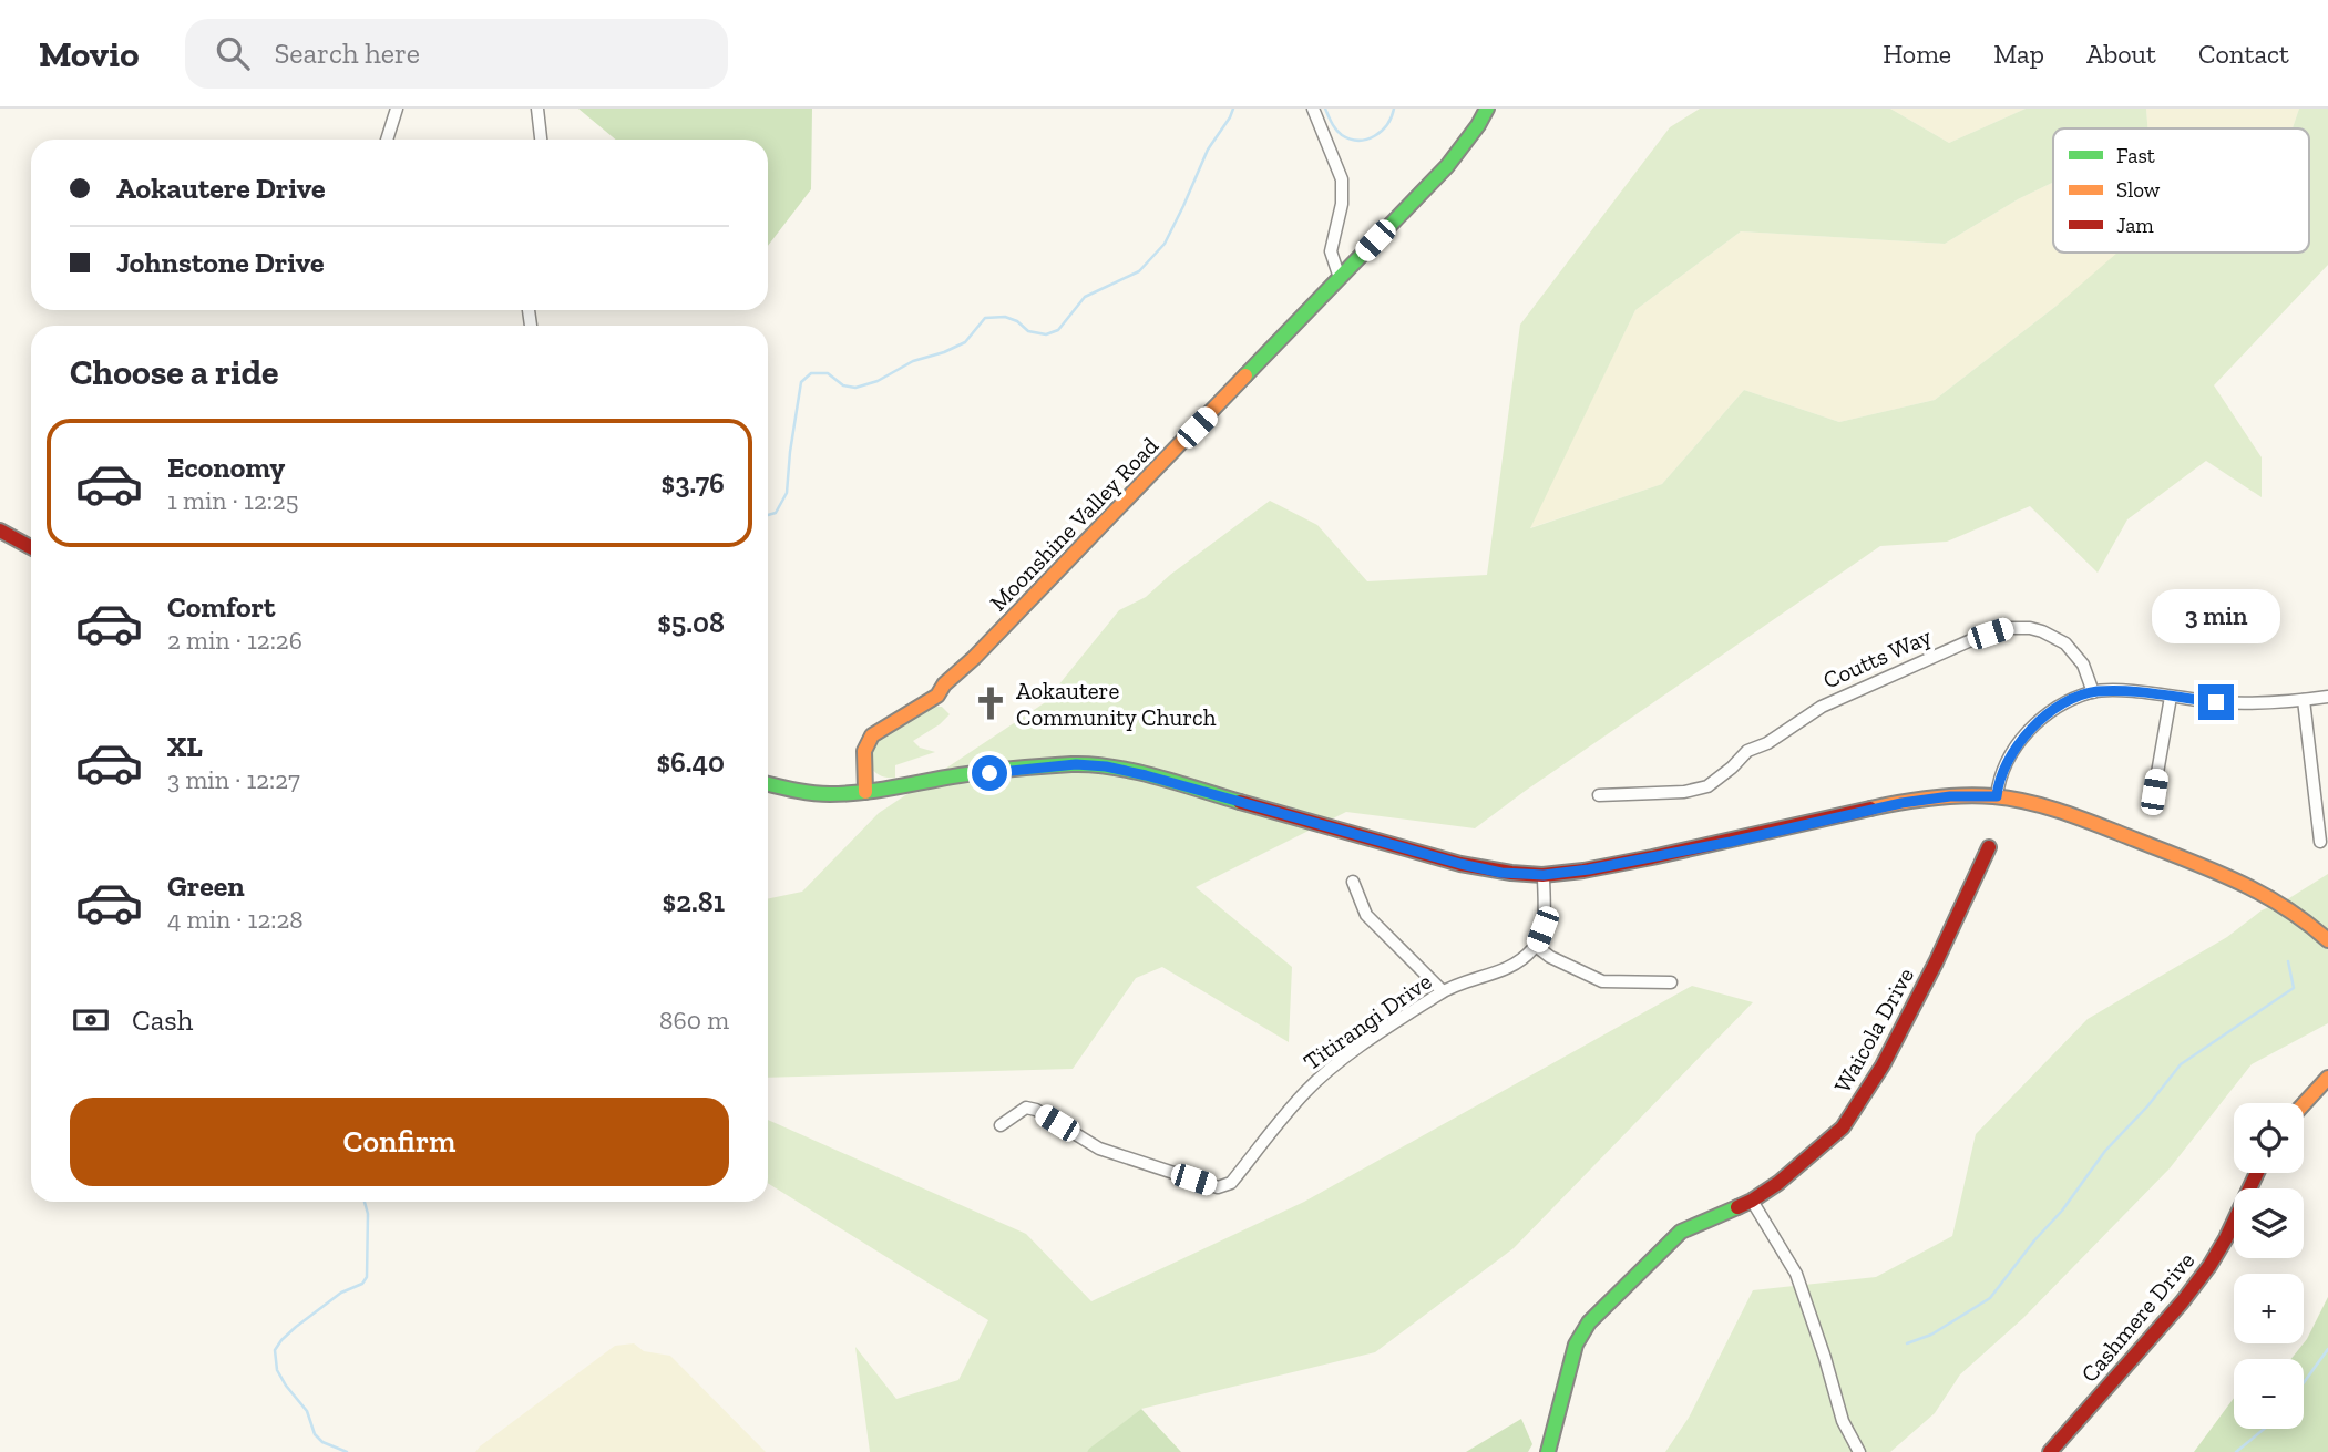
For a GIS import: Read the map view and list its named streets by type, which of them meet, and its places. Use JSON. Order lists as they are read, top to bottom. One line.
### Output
{"streets":{"main road":["Moonshine Valley Road","Waicola Drive","Cashmere Drive"],"street":["Coutts Way","Titirangi Drive"]},"places":{"church":["Aokautere Community Church"]},"legend":["Fast","Slow","Jam"],"page":{"header":"Movio","search":"Search here","nav":["Home","Map","About","Contact"],"banner":["Aokautere Drive","Johnstone Drive"],"heading":"Choose a ride","list":[{"name":"Economy","note":"1 min · 12:25","value":"$3.76"},{"name":"Comfort","note":"2 min · 12:26","value":"$5.08"},{"name":"XL","note":"3 min · 12:27","value":"$6.40"},{"name":"Green","note":"4 min · 12:28","value":"$2.81"}],"bubble":"3 min","pay":["Cash","860 m"],"buttons":"Confirm","map_buttons":["+","−"]}}
